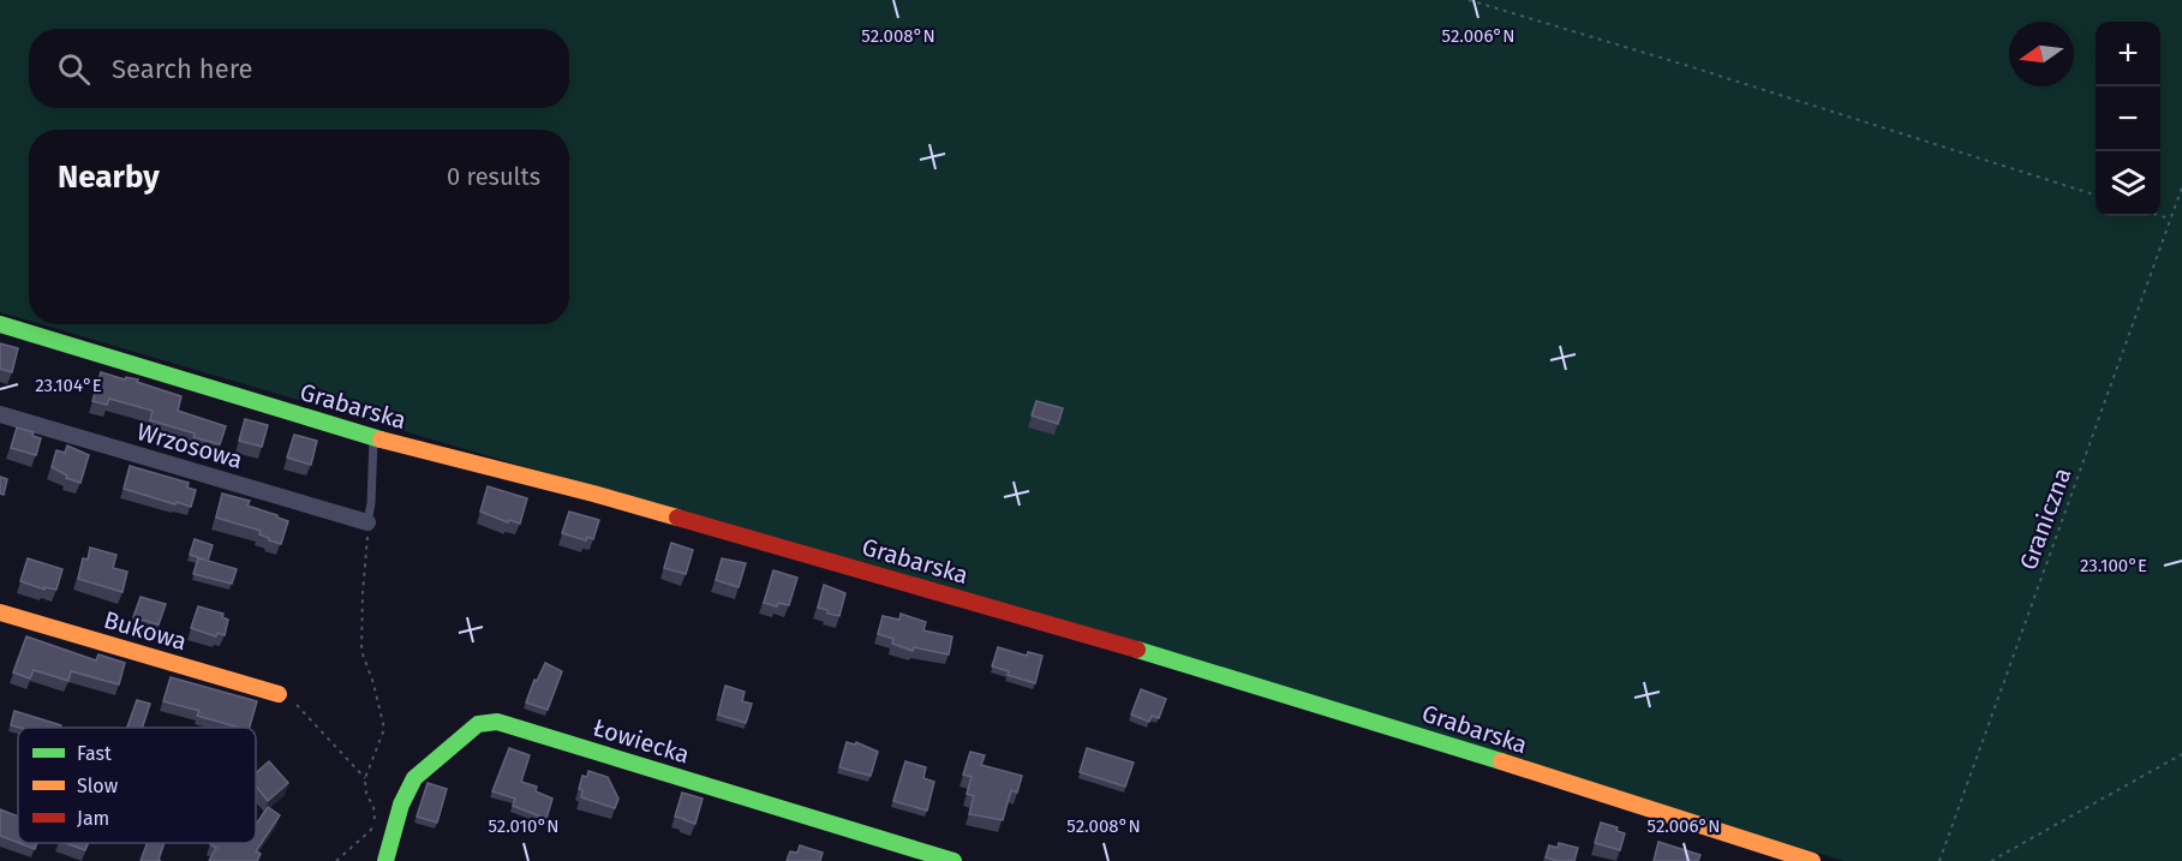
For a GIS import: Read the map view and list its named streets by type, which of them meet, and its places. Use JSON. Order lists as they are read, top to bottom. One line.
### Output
{"streets":{"street":["Grabarska","Wrzosowa","Bukowa","Łowiecka"],"path":["Graniczna"]},"legend":["Fast","Slow","Jam"],"north":"left","page":{"map_buttons":["+","−"],"search":"Search here","heading":["Nearby","0 results"]},"coordinates":["52.008°N","52.006°N","23.104°E","23.100°E","52.010°N"]}
